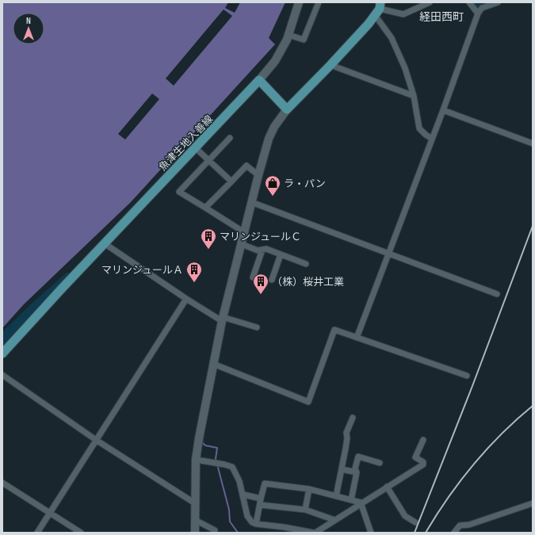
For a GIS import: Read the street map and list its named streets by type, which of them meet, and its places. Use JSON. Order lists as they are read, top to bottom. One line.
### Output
{"streets":{"main road":["魚津生地入善線"]},"districts":["経田西町"],"places":{"shop":["ラ・パン"],"building":["マリンジュールＣ","マリンジュールＡ","（株）桜井工業"]},"north":"top"}
